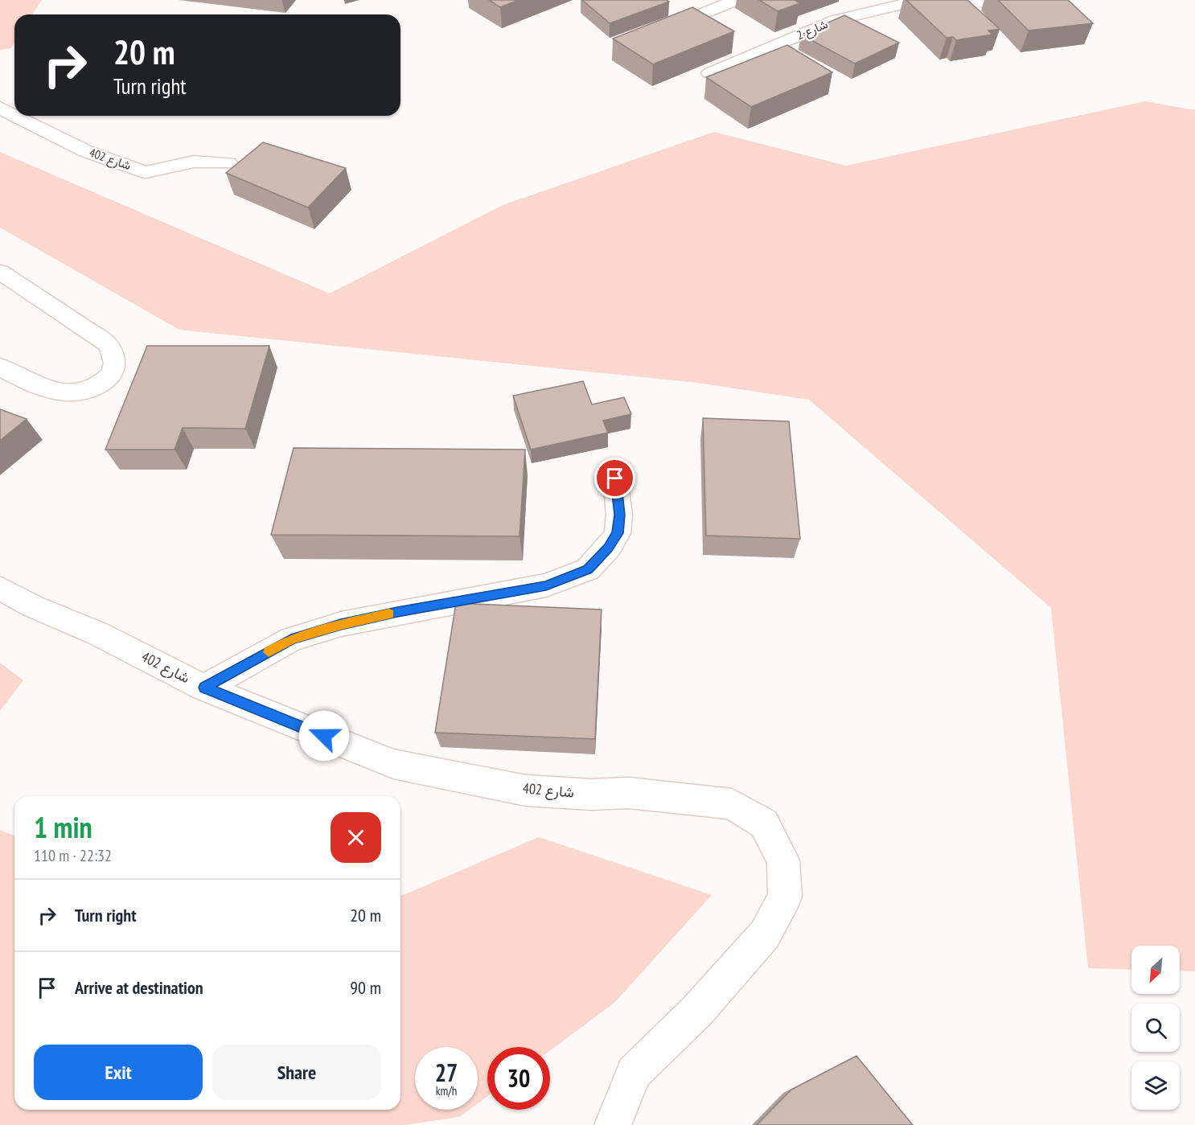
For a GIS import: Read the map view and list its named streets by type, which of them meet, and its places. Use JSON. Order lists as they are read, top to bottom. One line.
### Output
{"streets":{"street":["شارع 2","شارع 402"]},"north":"bottom left","page":{"turn":["20 m","Turn right"],"heading":["1 min","110 m · 22:32"],"list":[{"name":"Turn right","value":"20 m"},{"name":"Arrive at destination","value":"90 m"}],"buttons":["Exit","Share"],"speed":"27 km/h","limit":"30"}}
